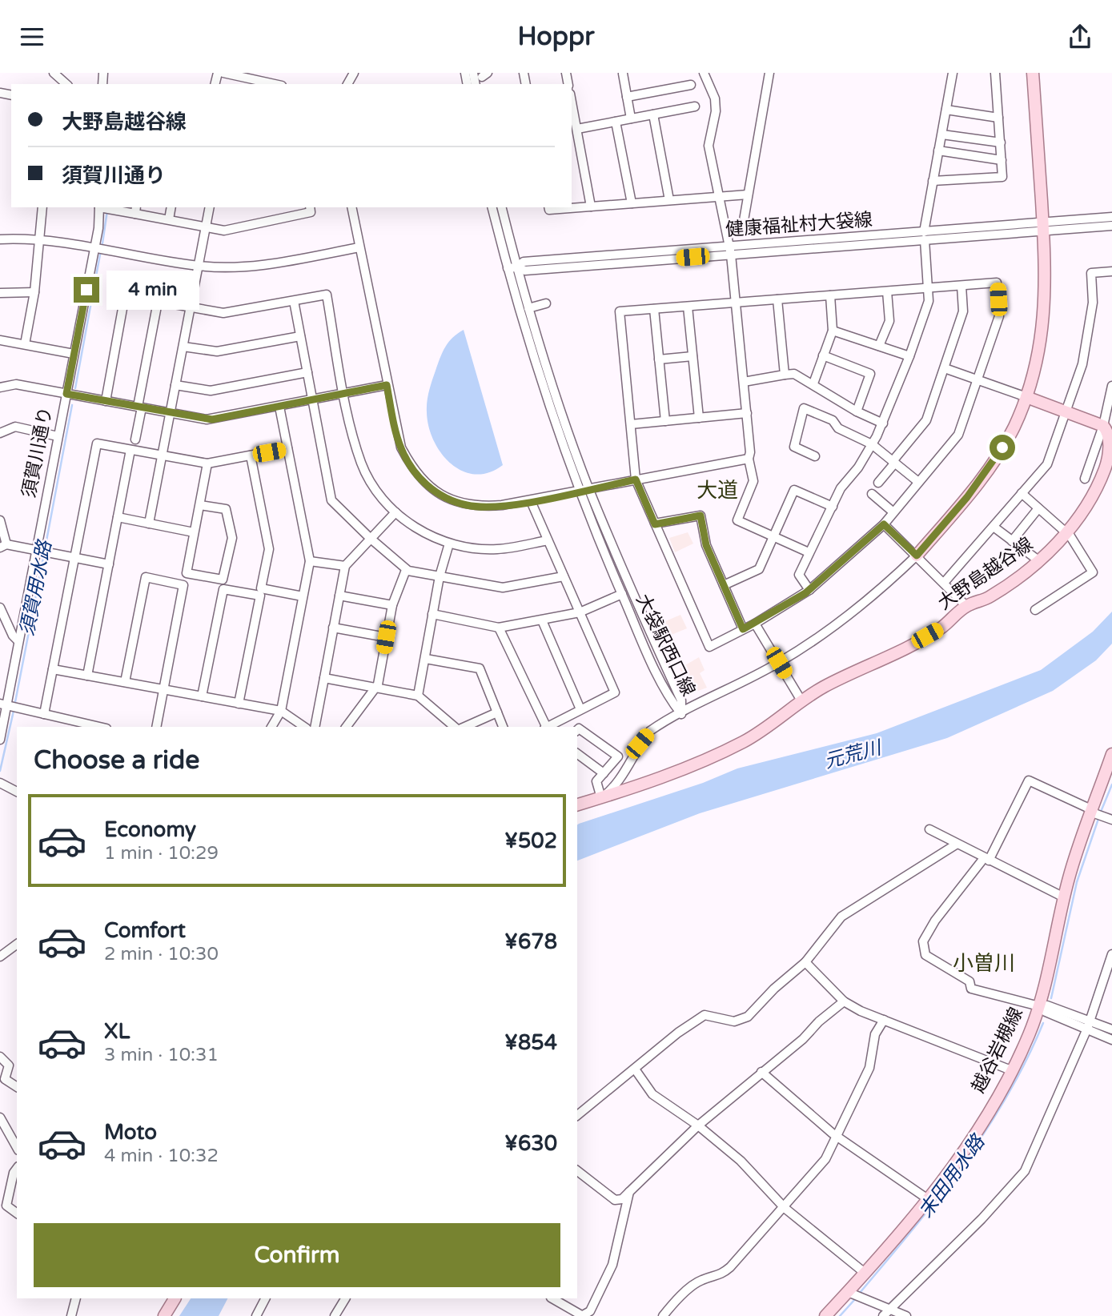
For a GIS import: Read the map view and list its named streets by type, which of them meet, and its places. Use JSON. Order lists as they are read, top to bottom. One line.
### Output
{"streets":{"main road":["大野島越谷線","越谷岩槻線"],"street":["健康福祉村大袋線","須賀川通り","大袋駅西口線"]},"crossings":[["健康福祉村大袋線","大袋駅西口線"]],"districts":["大道","小曽川"],"water":["須賀用水路","元荒川","末田用水路"],"page":{"header":"Hoppr","banner":["大野島越谷線","須賀川通り"],"bubble":"4 min","heading":"Choose a ride","list":[{"name":"Economy","note":"1 min · 10:29","value":"¥502"},{"name":"Comfort","note":"2 min · 10:30","value":"¥678"},{"name":"XL","note":"3 min · 10:31","value":"¥854"},{"name":"Moto","note":"4 min · 10:32","value":"¥630"}],"buttons":"Confirm"}}
